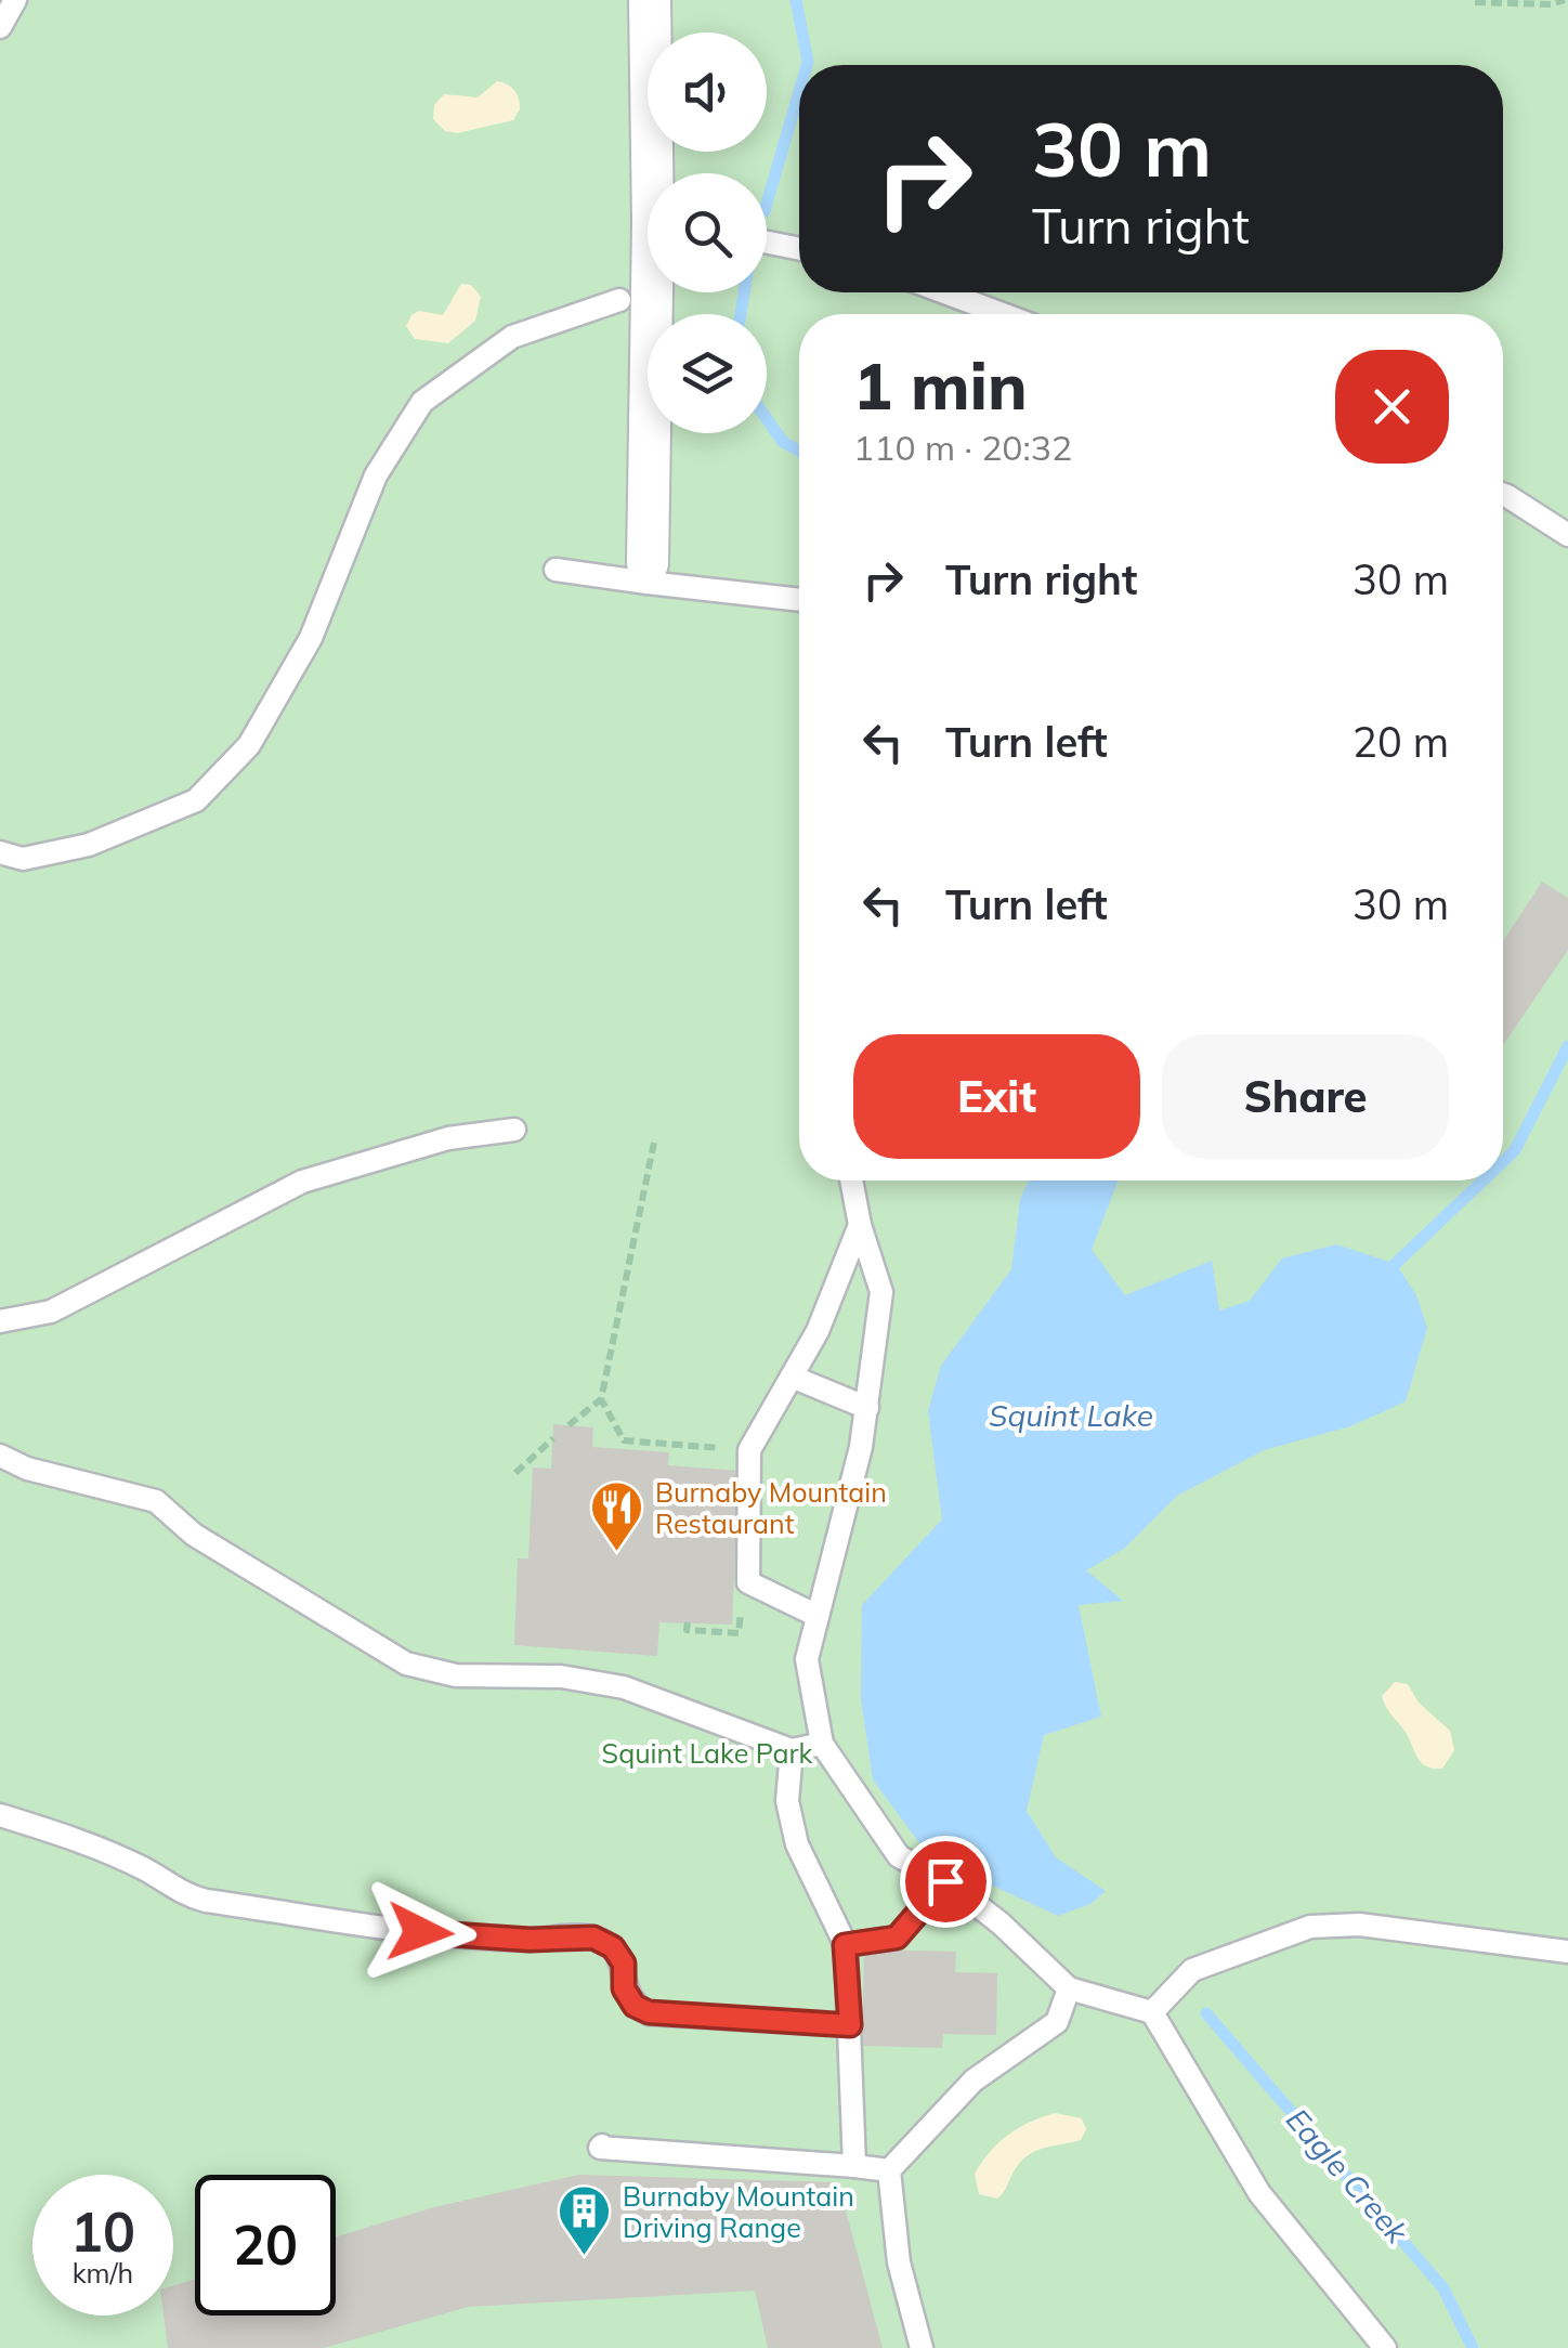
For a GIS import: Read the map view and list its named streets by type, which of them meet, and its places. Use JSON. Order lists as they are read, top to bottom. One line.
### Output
{"water":["Squint Lake","Eagle Creek"],"parks":["Squint Lake Park"],"places":{"restaurant":["Burnaby Mountain Restaurant"],"building":["Burnaby Mountain Driving Range"]},"page":{"turn":["30 m","Turn right"],"heading":["1 min","110 m · 20:32"],"list":[{"name":"Turn right","value":"30 m"},{"name":"Turn left","value":"20 m"},{"name":"Turn left","value":"30 m"}],"buttons":["Exit","Share"],"speed":"10 km/h","limit":"20"}}
